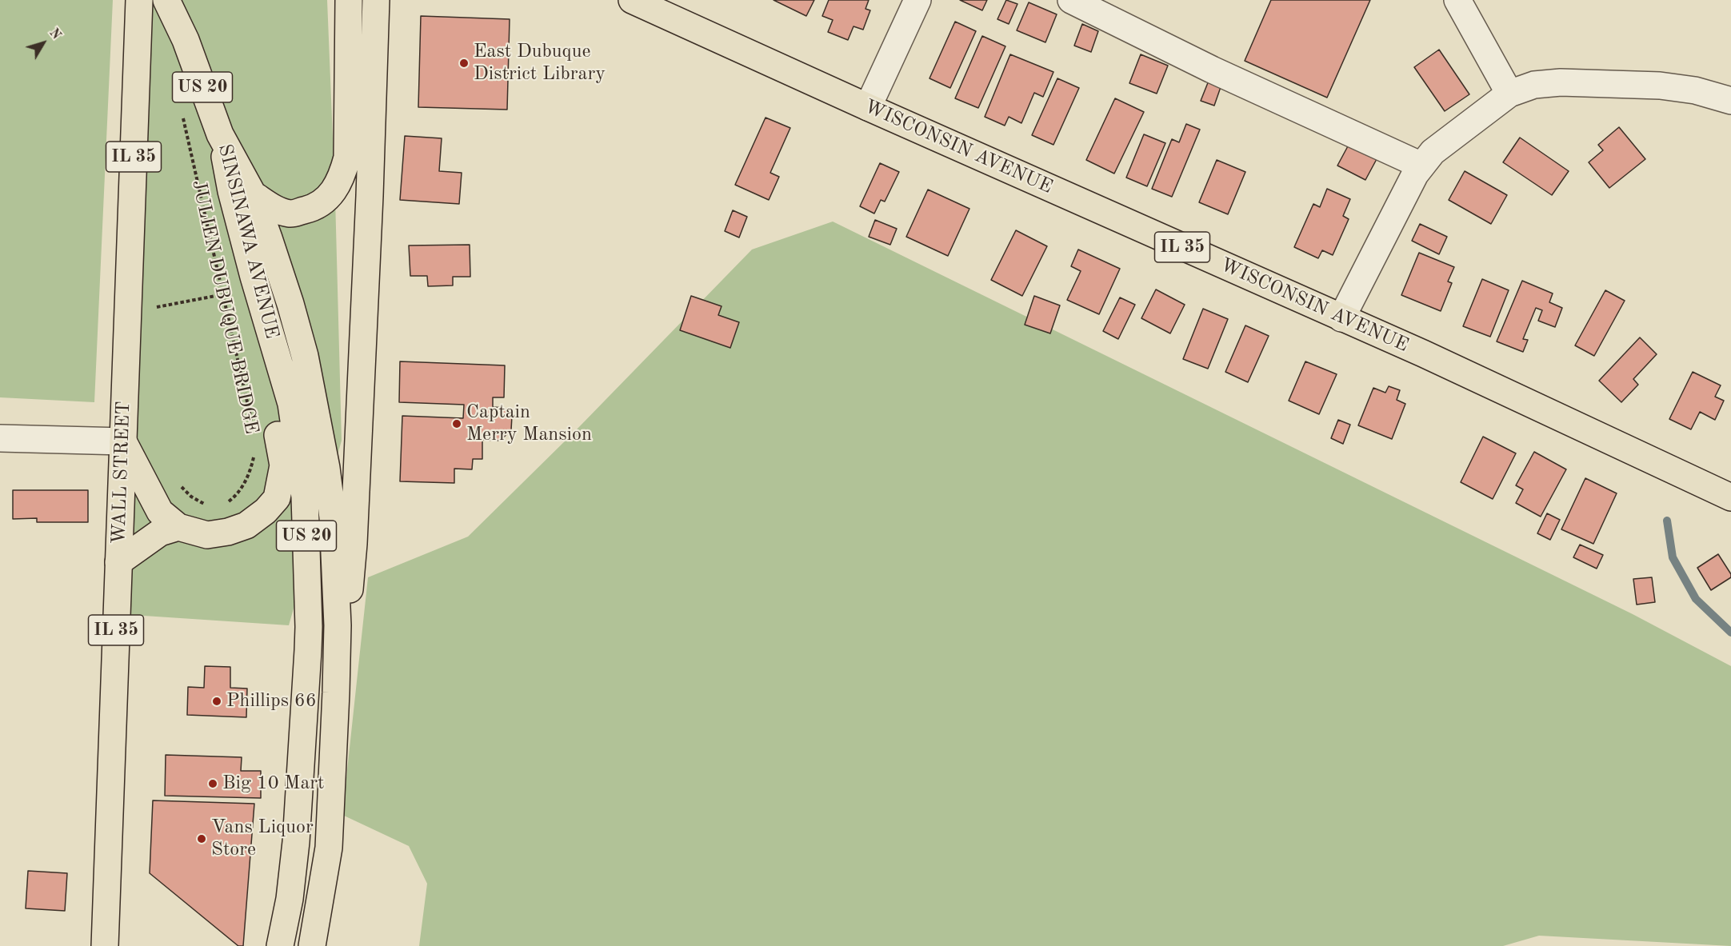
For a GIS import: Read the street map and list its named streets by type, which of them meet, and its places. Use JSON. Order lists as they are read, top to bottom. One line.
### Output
{"streets":{"main road":["US 20","WISCONSIN AVENUE","IL 35","SINSINAWA AVENUE","WALL STREET"],"path":["JULIEN DUBUQUE BRIDGE"]},"crossings":[["US 20","SINSINAWA AVENUE"]],"places":["East Dubuque District Library","Captain Merry Mansion","Phillips 66","Big 10 Mart","Vans Liquor Store"],"north":"top right"}
